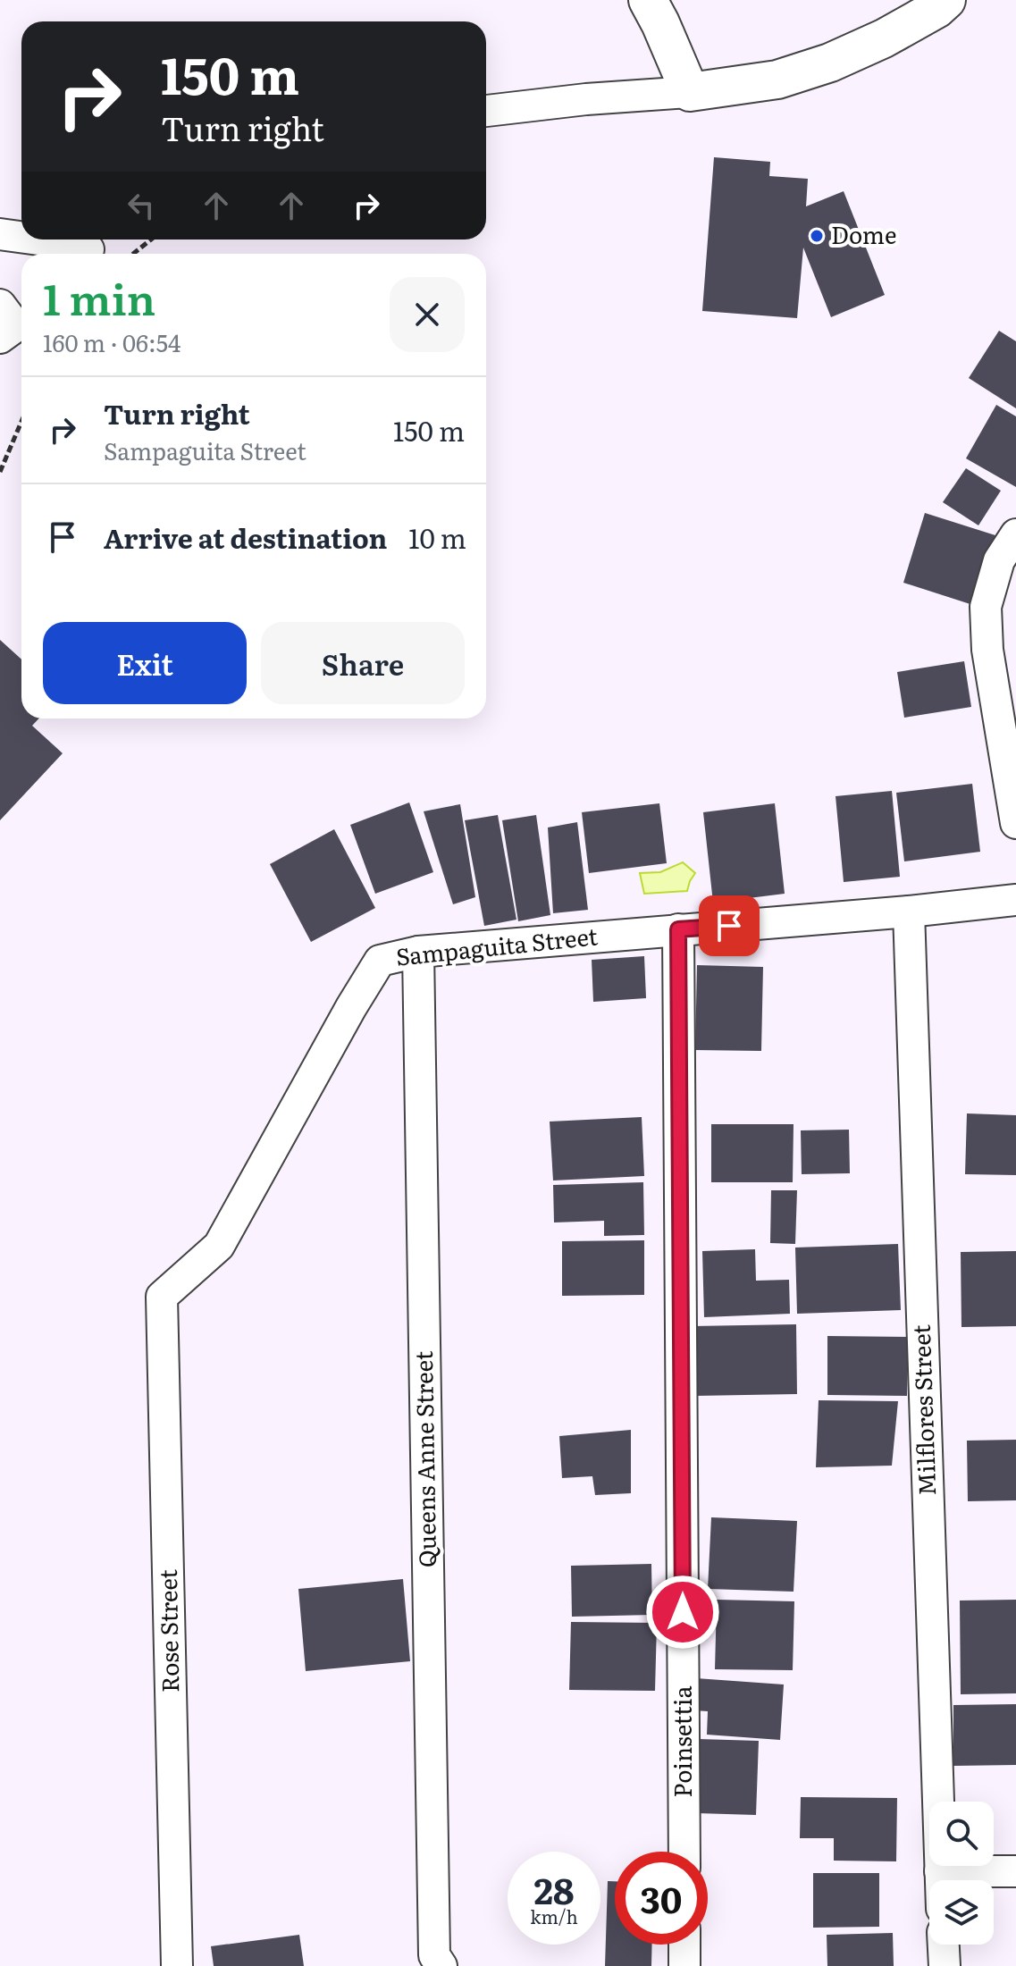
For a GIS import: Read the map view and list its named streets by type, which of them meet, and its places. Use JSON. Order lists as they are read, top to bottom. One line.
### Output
{"streets":{"street":["Sampaguita Street","Milflores Street","Queens Anne Street","Rose Street","Poinsettia"]},"crossings":[["Sampaguita Street","Milflores Street"],["Sampaguita Street","Queens Anne Street"],["Sampaguita Street","Rose Street"],["Sampaguita Street","Poinsettia"]],"places":["Dome"],"page":{"turn":["150 m","Turn right"],"heading":["1 min","160 m · 06:54"],"list":[{"name":"Turn right","note":"Sampaguita Street","value":"150 m"},{"name":"Arrive at destination","value":"10 m"}],"buttons":["Exit","Share"],"speed":"28 km/h","limit":"30"}}
